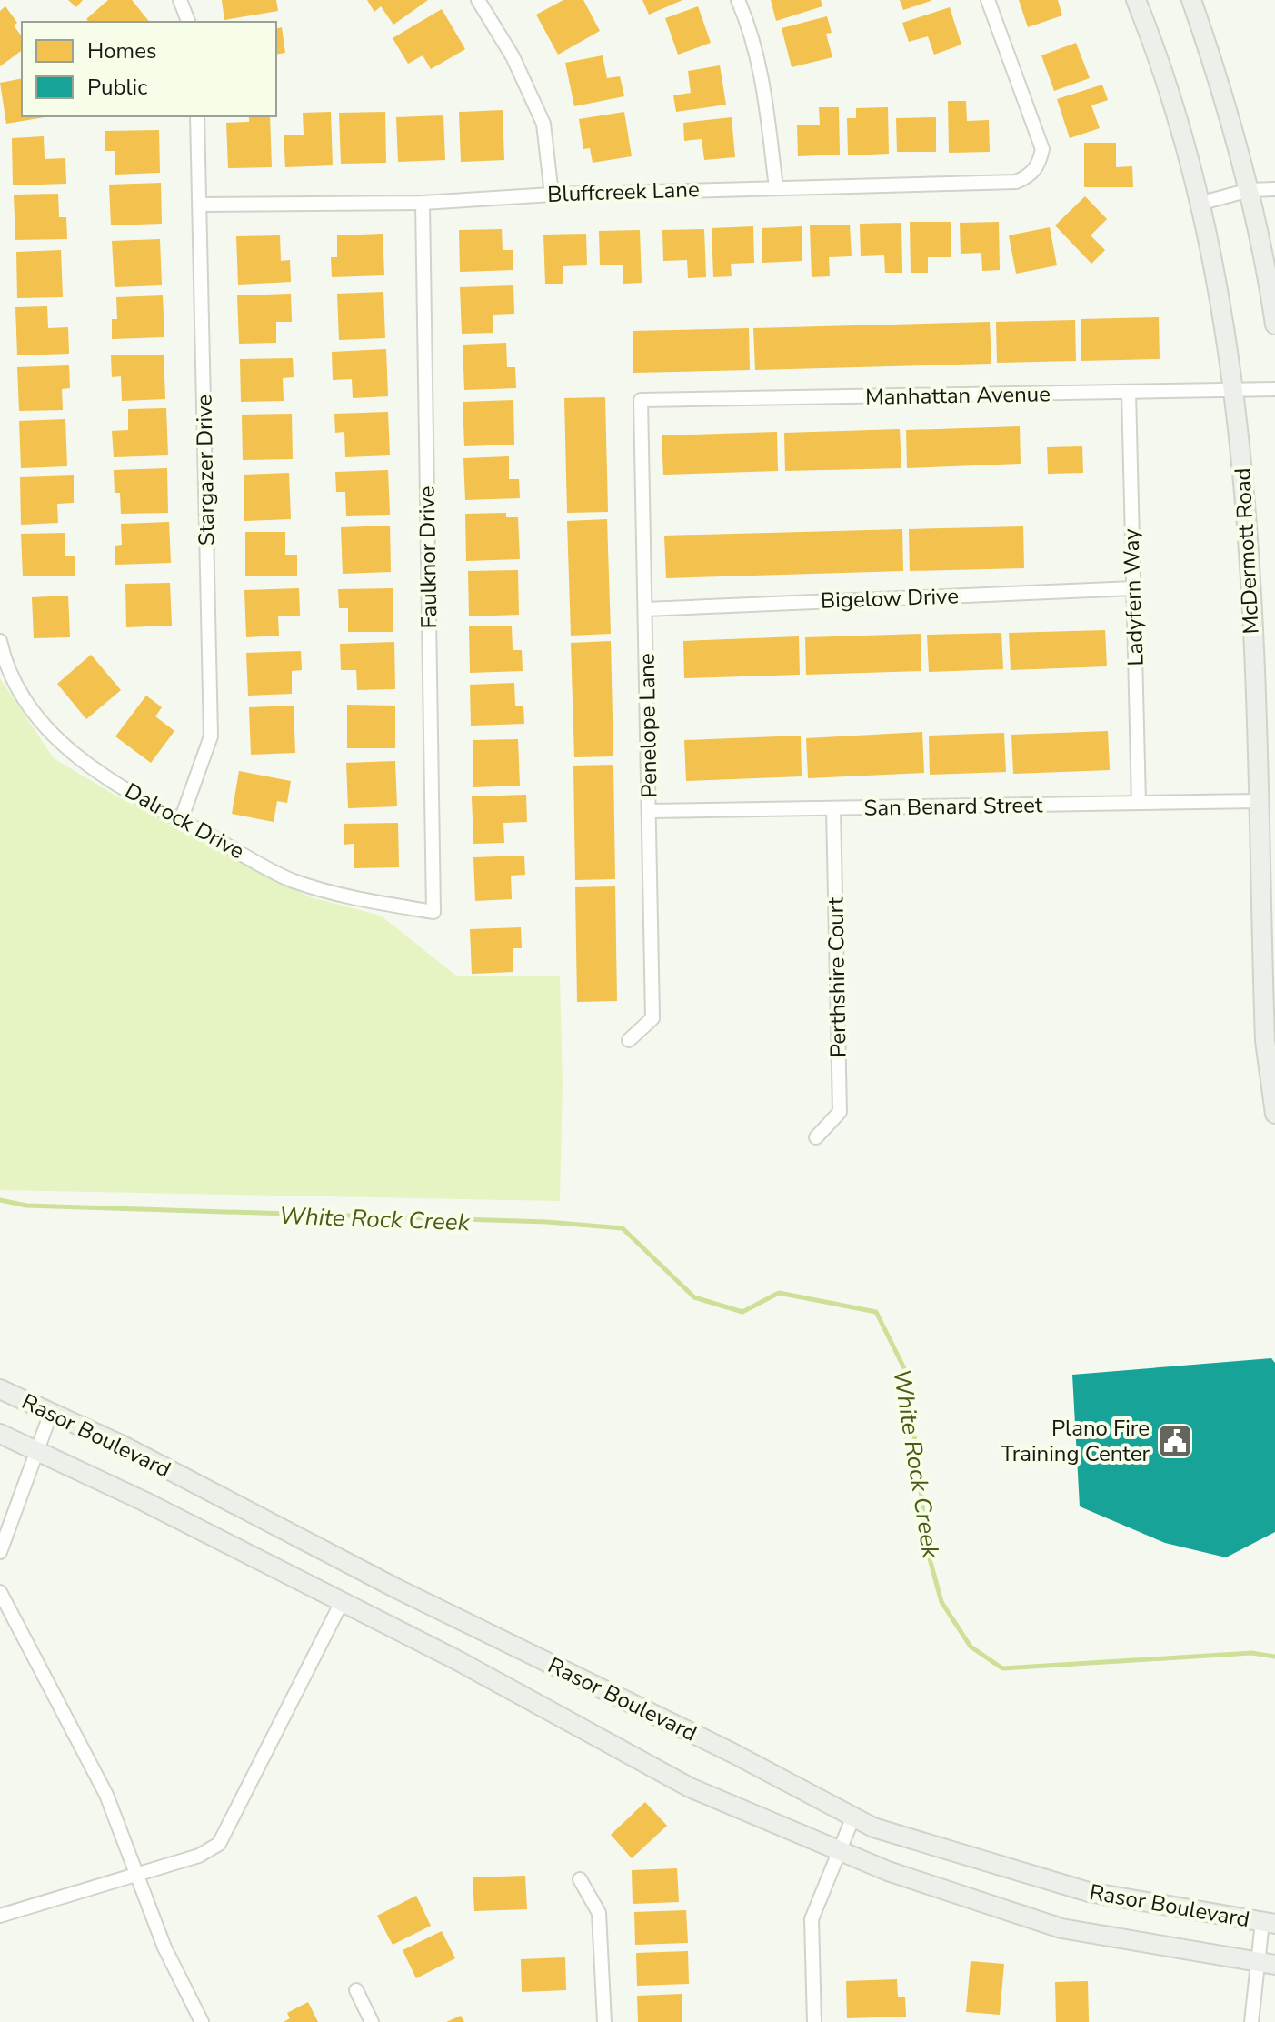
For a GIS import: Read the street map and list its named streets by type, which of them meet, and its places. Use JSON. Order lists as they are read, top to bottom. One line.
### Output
{"streets":{"main road":["McDermott Road","Rasor Boulevard"],"street":["Bluffcreek Lane","Manhattan Avenue","Stargazer Drive","Faulknor Drive","Ladyfern Way","Bigelow Drive","Penelope Lane","San Benard Street","Dalrock Drive","Perthshire Court"]},"crossings":[["Bluffcreek Lane","Stargazer Drive"],["Bluffcreek Lane","Faulknor Drive"],["Manhattan Avenue","McDermott Road"],["Manhattan Avenue","Ladyfern Way"],["Manhattan Avenue","Penelope Lane"],["Stargazer Drive","Dalrock Drive"],["McDermott Road","San Benard Street"],["Faulknor Drive","Dalrock Drive"],["Ladyfern Way","Bigelow Drive"],["Ladyfern Way","San Benard Street"],["Bigelow Drive","Penelope Lane"],["Penelope Lane","San Benard Street"],["San Benard Street","Perthshire Court"]],"water":["White Rock Creek"],"places":{"public building":["Plano Fire Training Center"]},"legend":["Homes","Public"]}
